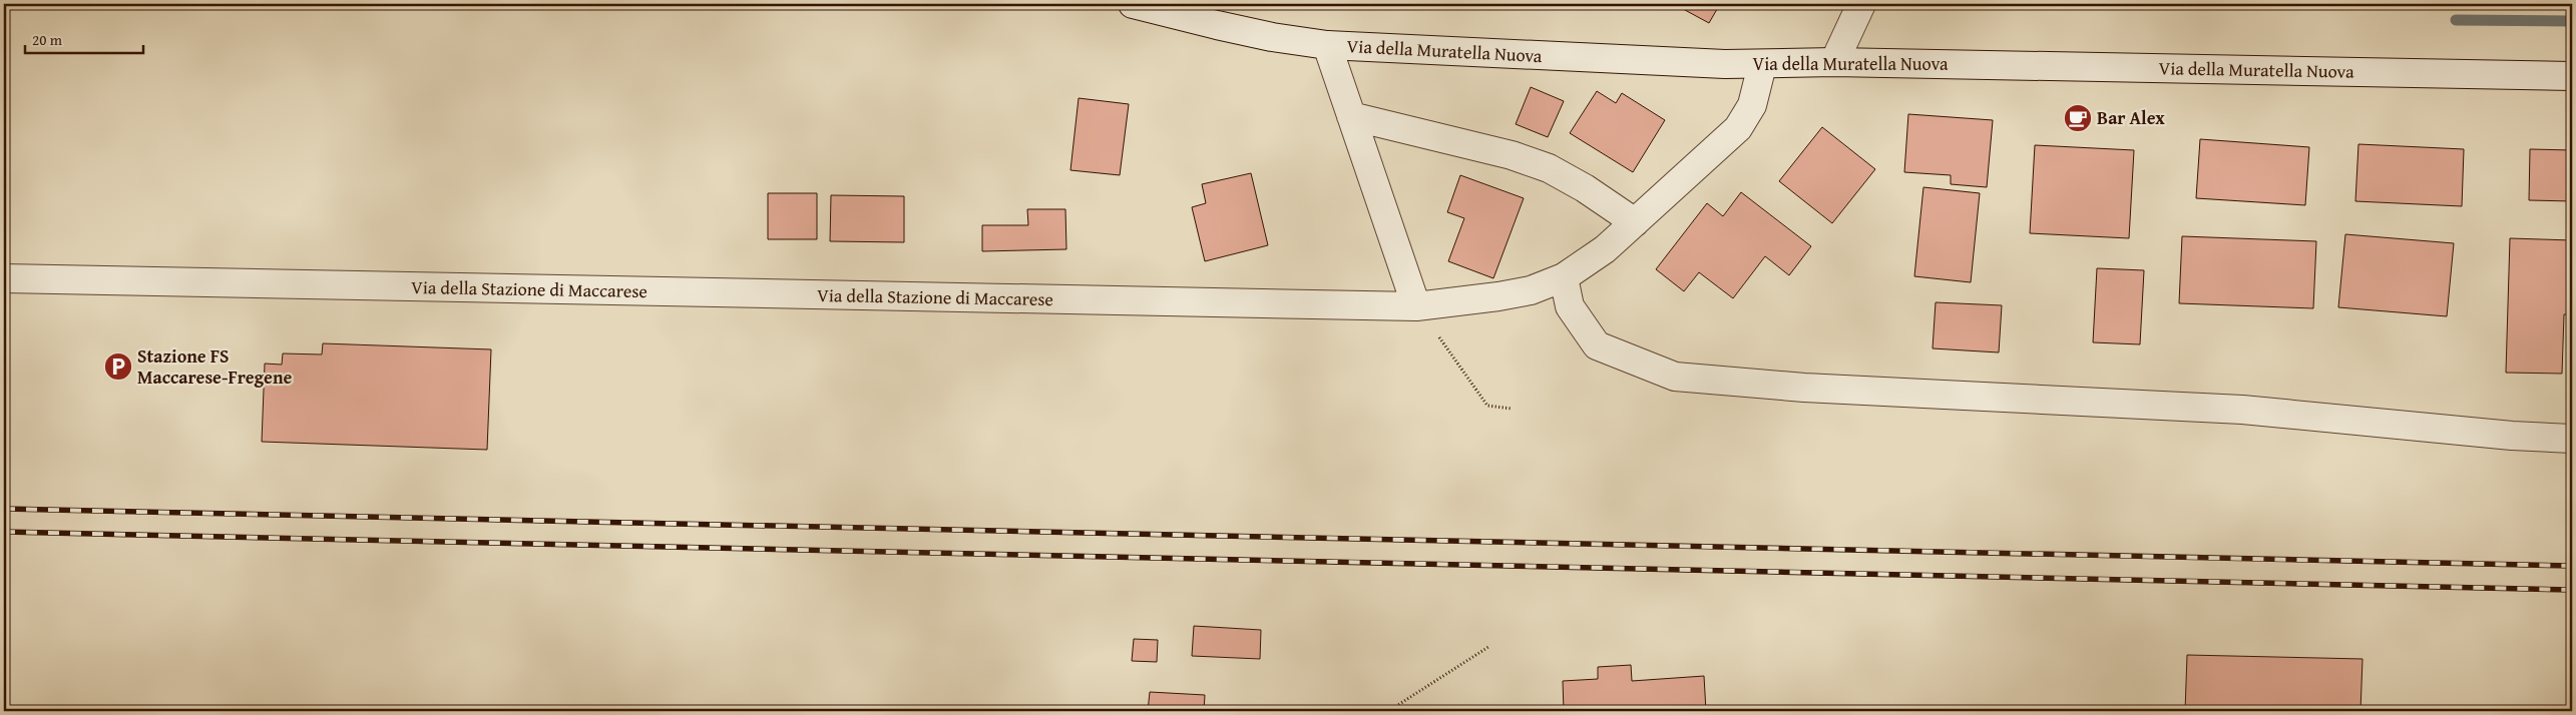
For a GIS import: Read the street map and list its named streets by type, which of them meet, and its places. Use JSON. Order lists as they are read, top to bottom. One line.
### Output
{"streets":{"street":["Via della Muratella Nuova","Via della Stazione di Maccarese"]},"crossings":[["Via della Muratella Nuova","Via della Stazione di Maccarese"]],"places":{"cafe":["Bar Alex"],"parking":["Stazione FS Maccarese-Fregene"]},"scale_bar":"20 m"}
